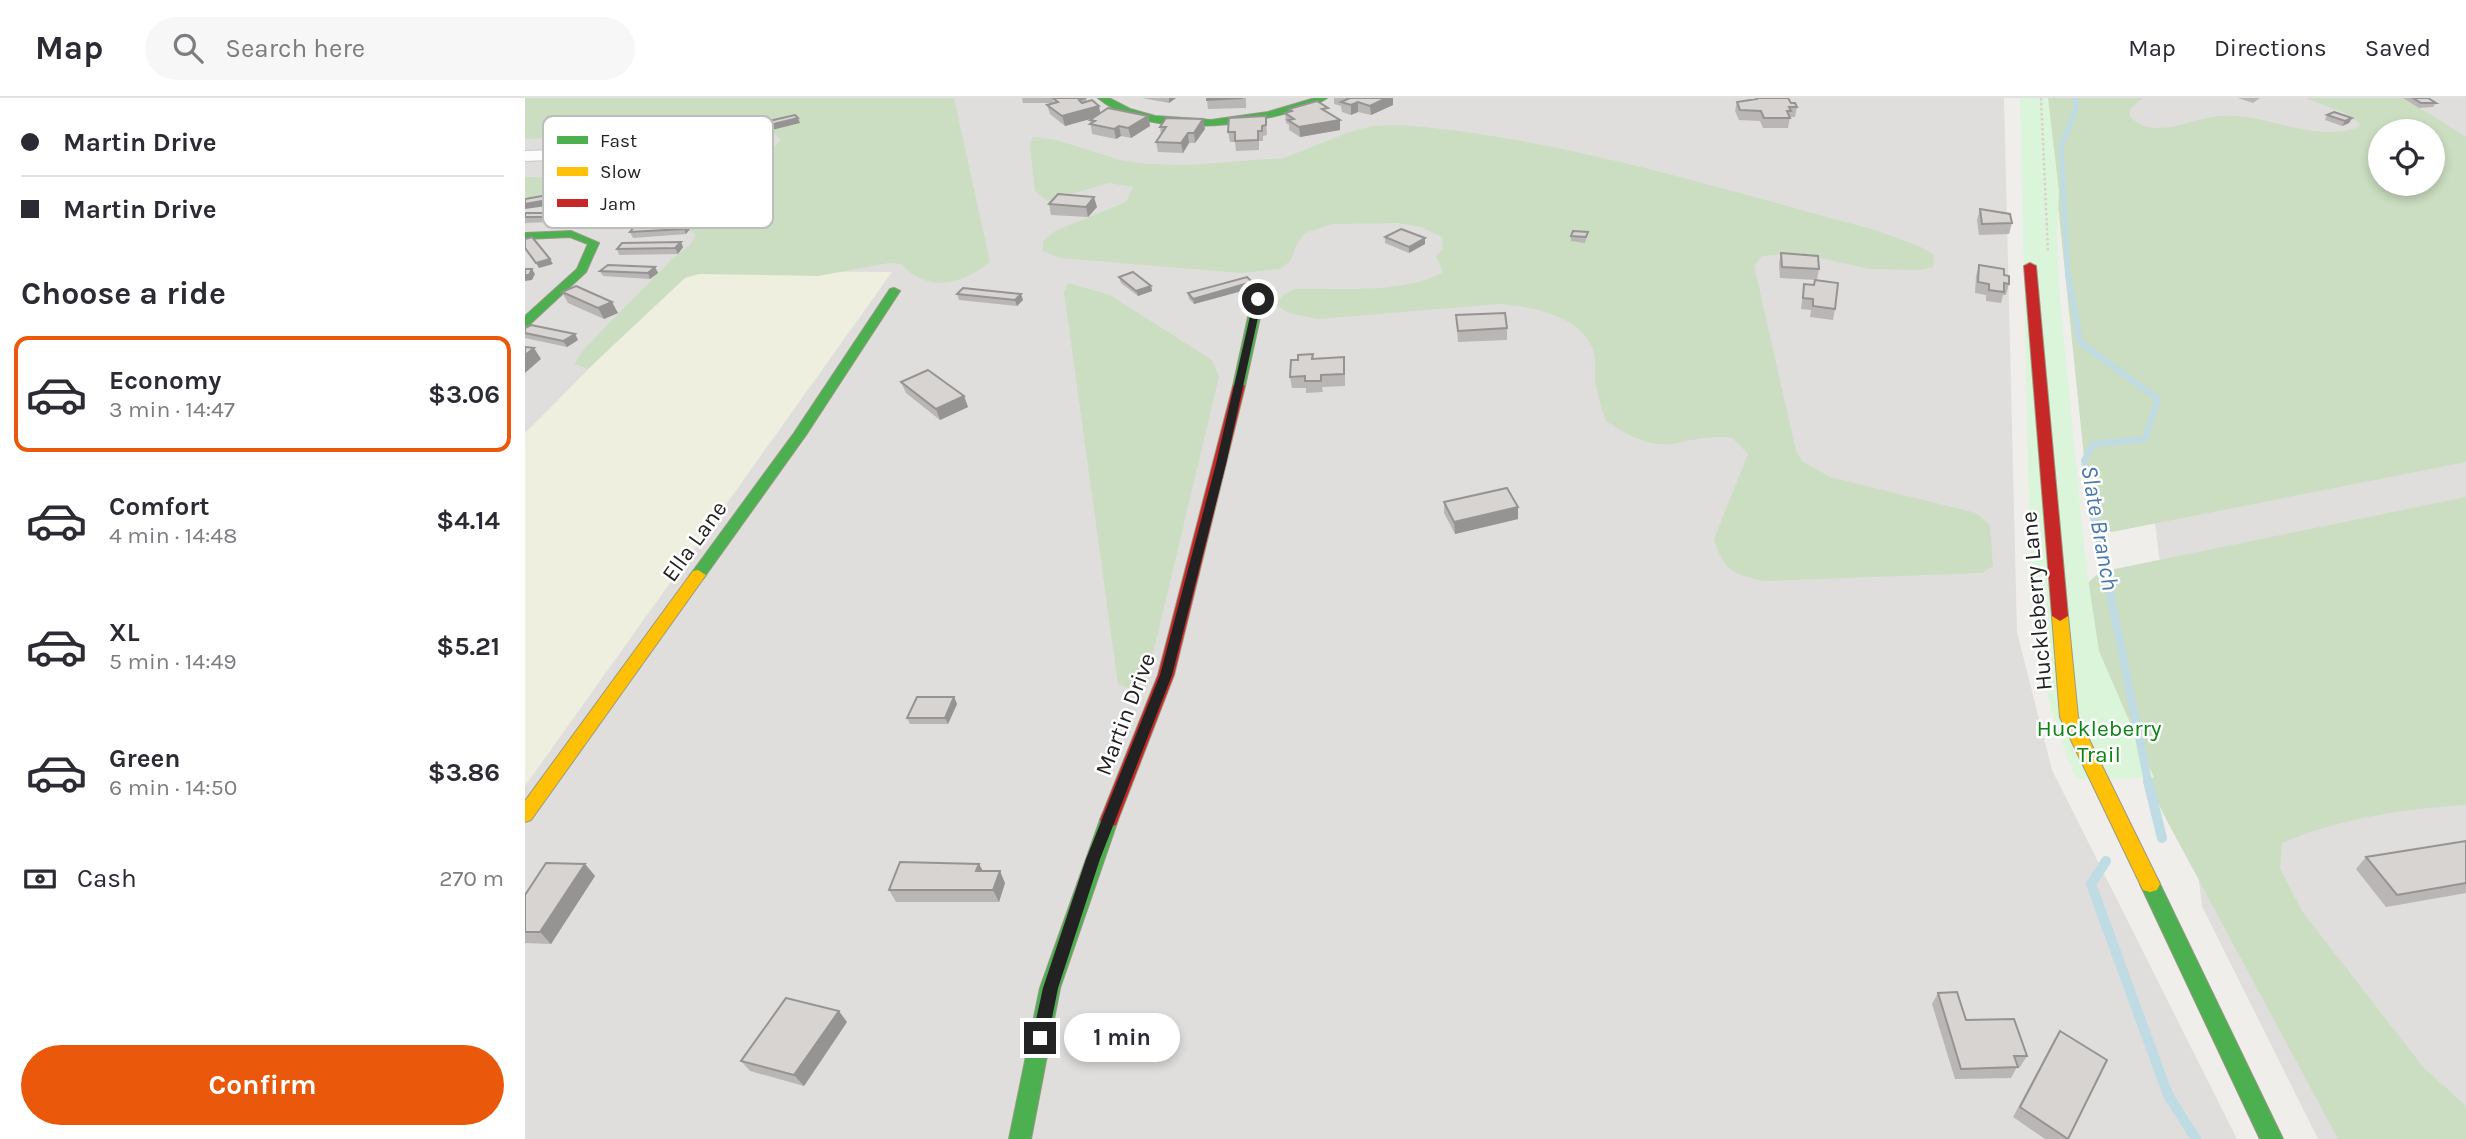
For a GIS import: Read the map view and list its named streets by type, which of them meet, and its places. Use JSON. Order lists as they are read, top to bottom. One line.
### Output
{"streets":{"street":["Ella Lane","Huckleberry Lane","Martin Drive"]},"water":["Slate Branch"],"parks":["Huckleberry Trail"],"legend":["Fast","Slow","Jam"],"page":{"header":"Map","search":"Search here","nav":["Map","Directions","Saved"],"banner":["Martin Drive","Martin Drive"],"heading":"Choose a ride","list":[{"name":"Economy","note":"3 min · 14:47","value":"$3.06"},{"name":"Comfort","note":"4 min · 14:48","value":"$4.14"},{"name":"XL","note":"5 min · 14:49","value":"$5.21"},{"name":"Green","note":"6 min · 14:50","value":"$3.86"}],"pay":["Cash","270 m"],"bubble":"1 min","buttons":"Confirm"}}
